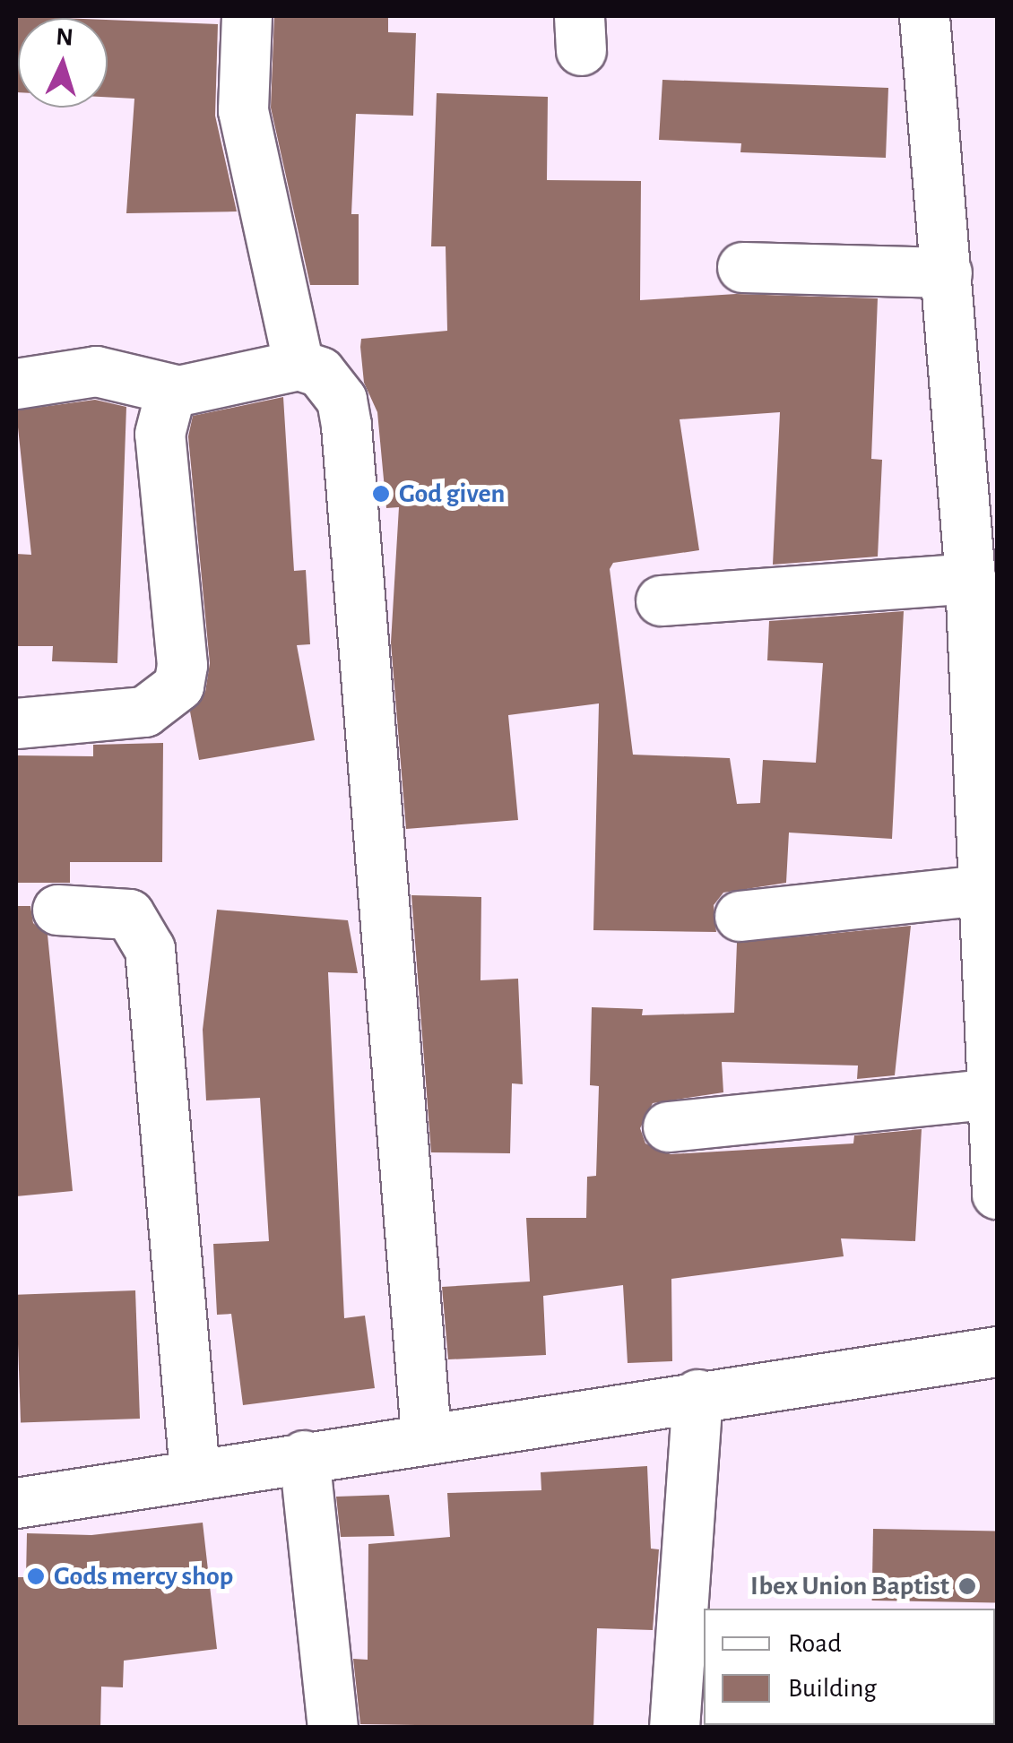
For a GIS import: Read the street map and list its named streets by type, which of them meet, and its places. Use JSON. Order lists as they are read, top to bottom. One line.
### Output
{"places":["God given","Gods mercy shop","Ibex Union Baptist"],"legend":["Road","Building"],"north":"top"}
